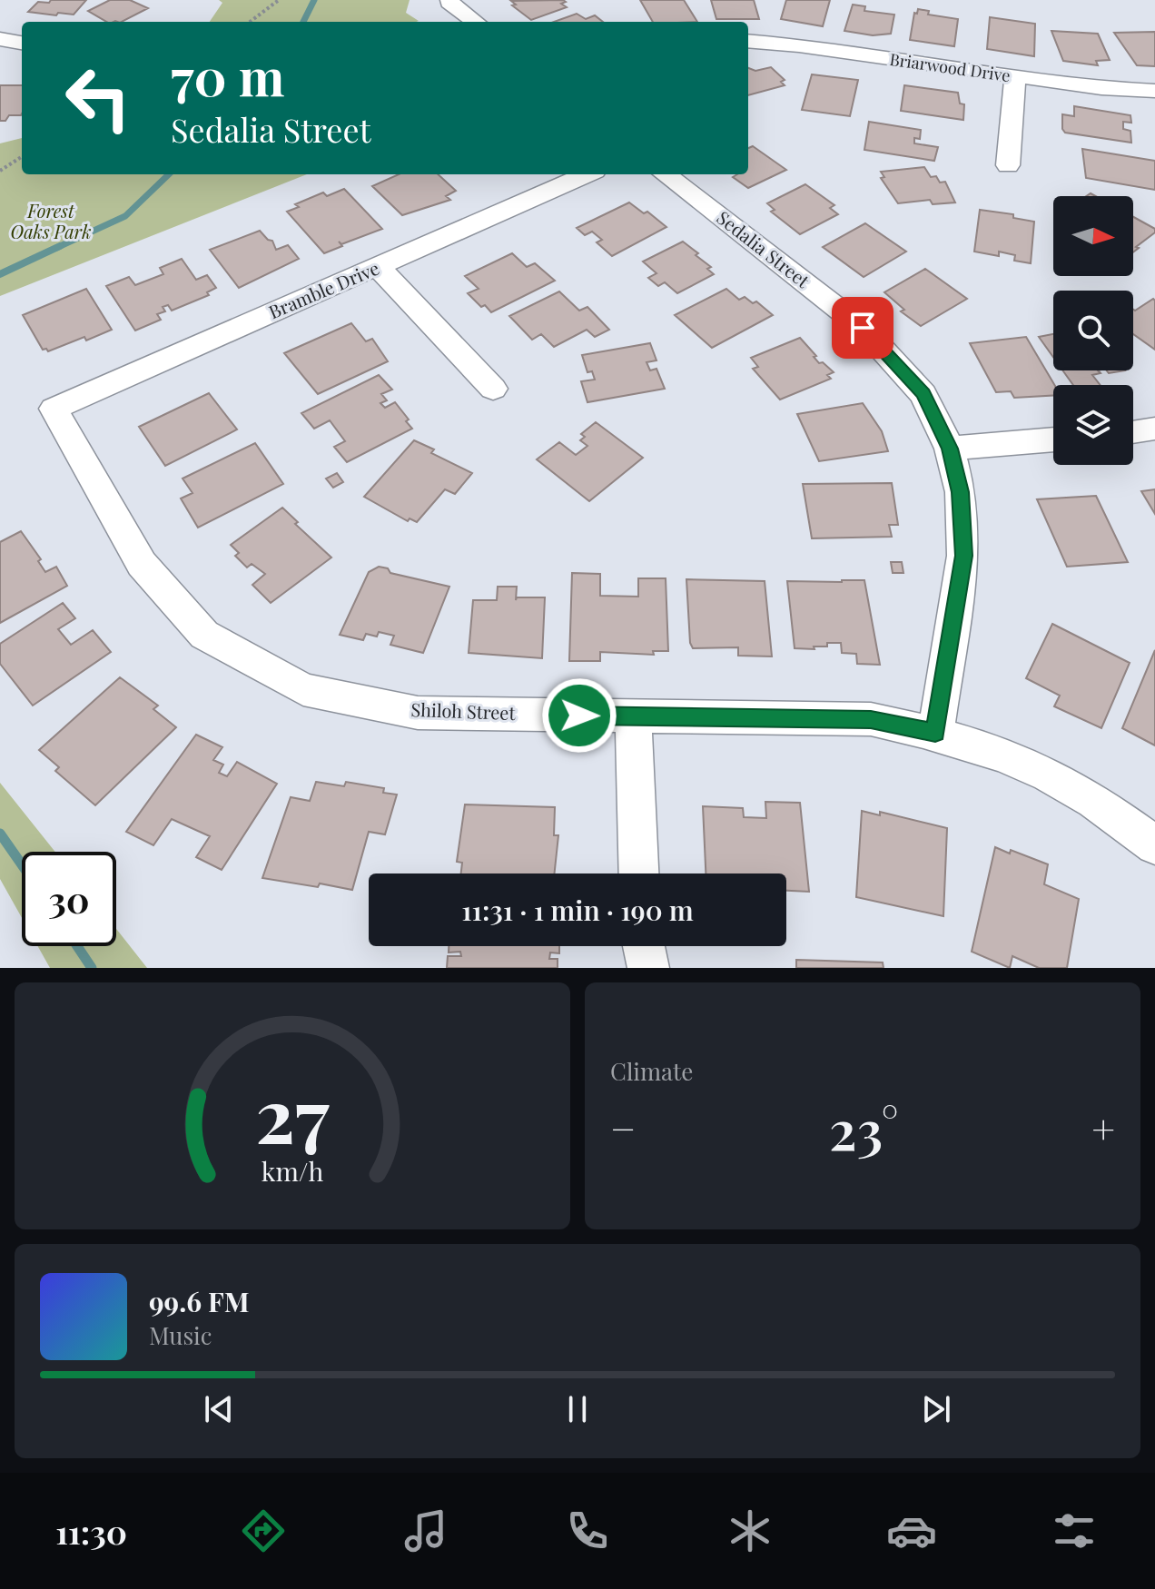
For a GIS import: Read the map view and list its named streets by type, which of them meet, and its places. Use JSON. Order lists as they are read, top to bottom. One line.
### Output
{"streets":{"street":["Briarwood Drive","Sedalia Street","Bramble Drive","Shiloh Street"]},"crossings":[["Sedalia Street","Shiloh Street"],["Bramble Drive","Shiloh Street"]],"parks":["Forest Oaks Park"],"north":"right","page":{"turn":["70 m","Sedalia Street"],"limit":"30","trip":"11:31 · 1 min · 190 m","tile":"Climate","heat":["−","23°","+"],"song":["99.6 FM","Music"],"tabs":"11:30","gauge":["27","km/h"]}}
